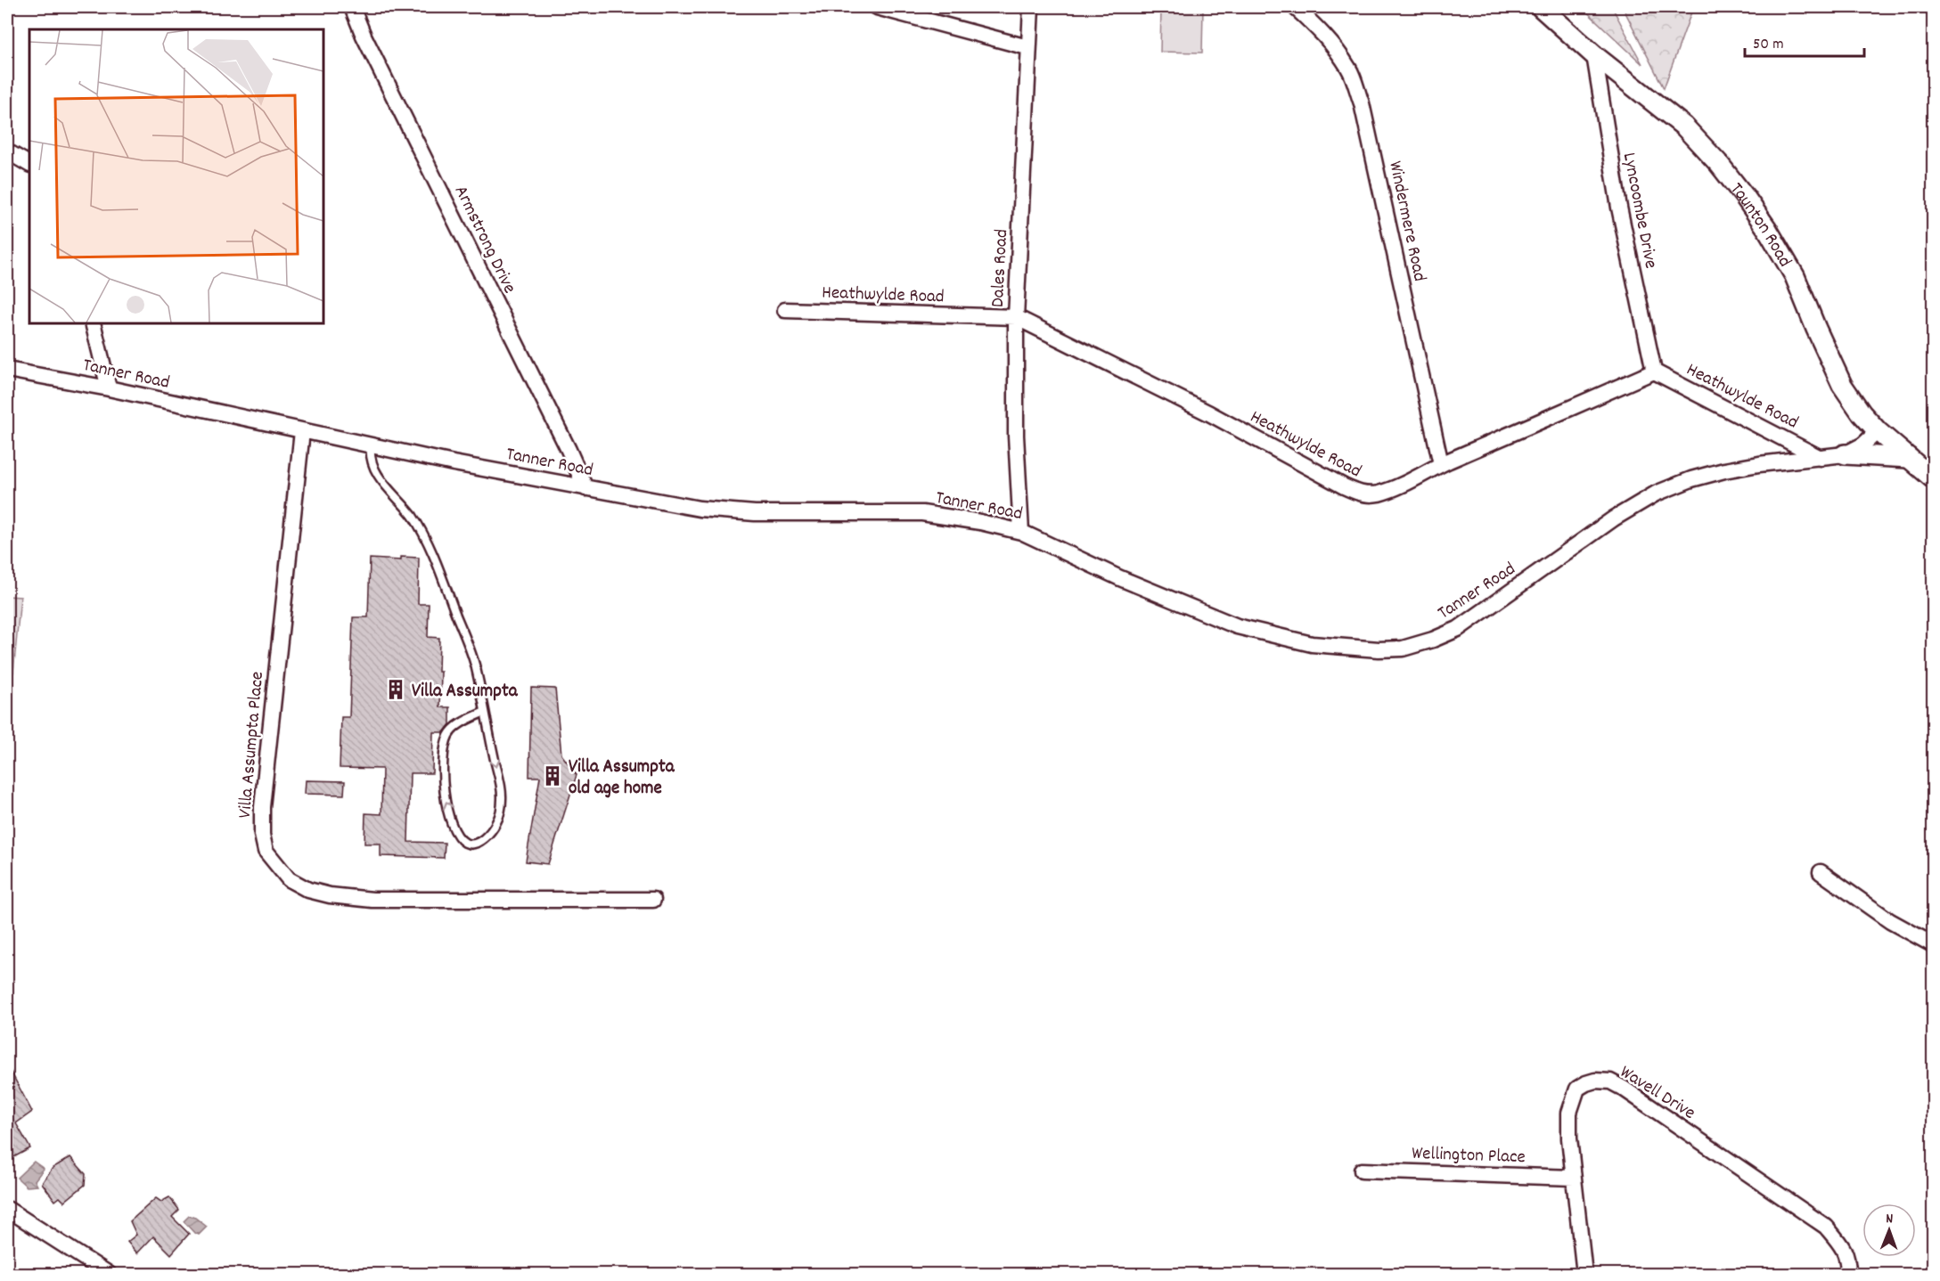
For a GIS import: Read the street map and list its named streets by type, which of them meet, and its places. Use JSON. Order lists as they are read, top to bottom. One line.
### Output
{"streets":{"street":["Lyncoombe Drive","Windermere Road","Taunton Road","Armstrong Drive","Dales Road","Heathwylde Road","Tanner Road","Villa Assumpta Place","Wavell Drive","Wellington Place"]},"crossings":[["Lyncoombe Drive","Taunton Road"],["Lyncoombe Drive","Heathwylde Road"],["Windermere Road","Heathwylde Road"],["Taunton Road","Tanner Road"],["Armstrong Drive","Tanner Road"],["Dales Road","Heathwylde Road"],["Dales Road","Tanner Road"],["Heathwylde Road","Tanner Road"],["Tanner Road","Villa Assumpta Place"],["Wavell Drive","Wellington Place"]],"places":{"building":["Villa Assumpta","Villa Assumpta old age home"]},"scale_bar":"50 m","north":"top"}
